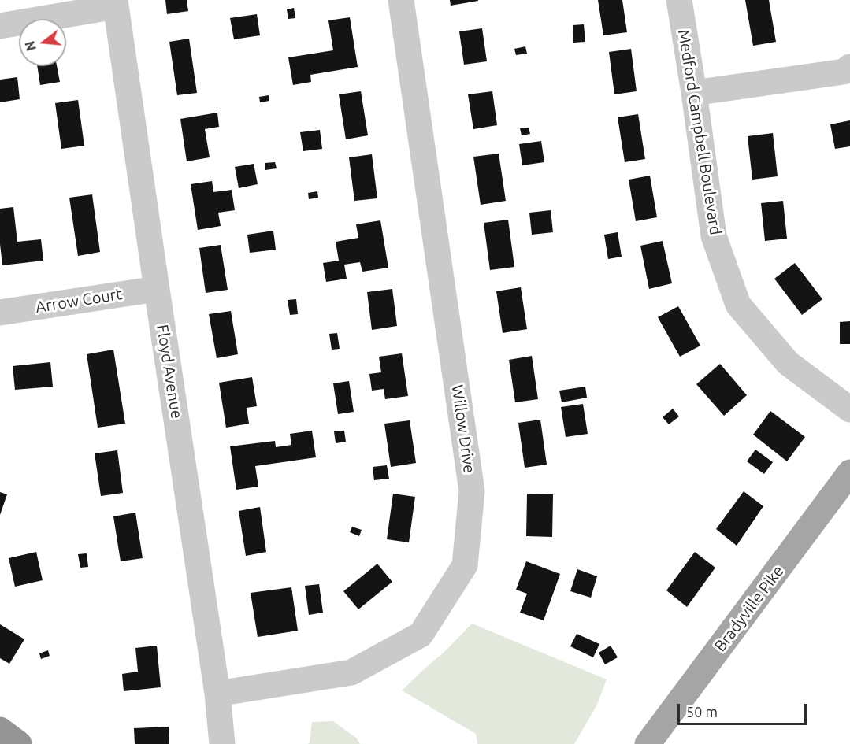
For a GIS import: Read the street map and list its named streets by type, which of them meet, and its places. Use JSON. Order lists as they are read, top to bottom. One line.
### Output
{"streets":{"main road":["Bradyville Pike"],"street":["Medford Campbell Boulevard","Arrow Court","Floyd Avenue","Willow Drive"]},"crossings":[["Arrow Court","Floyd Avenue"],["Floyd Avenue","Willow Drive"]],"scale_bar":"50 m","north":"left"}
